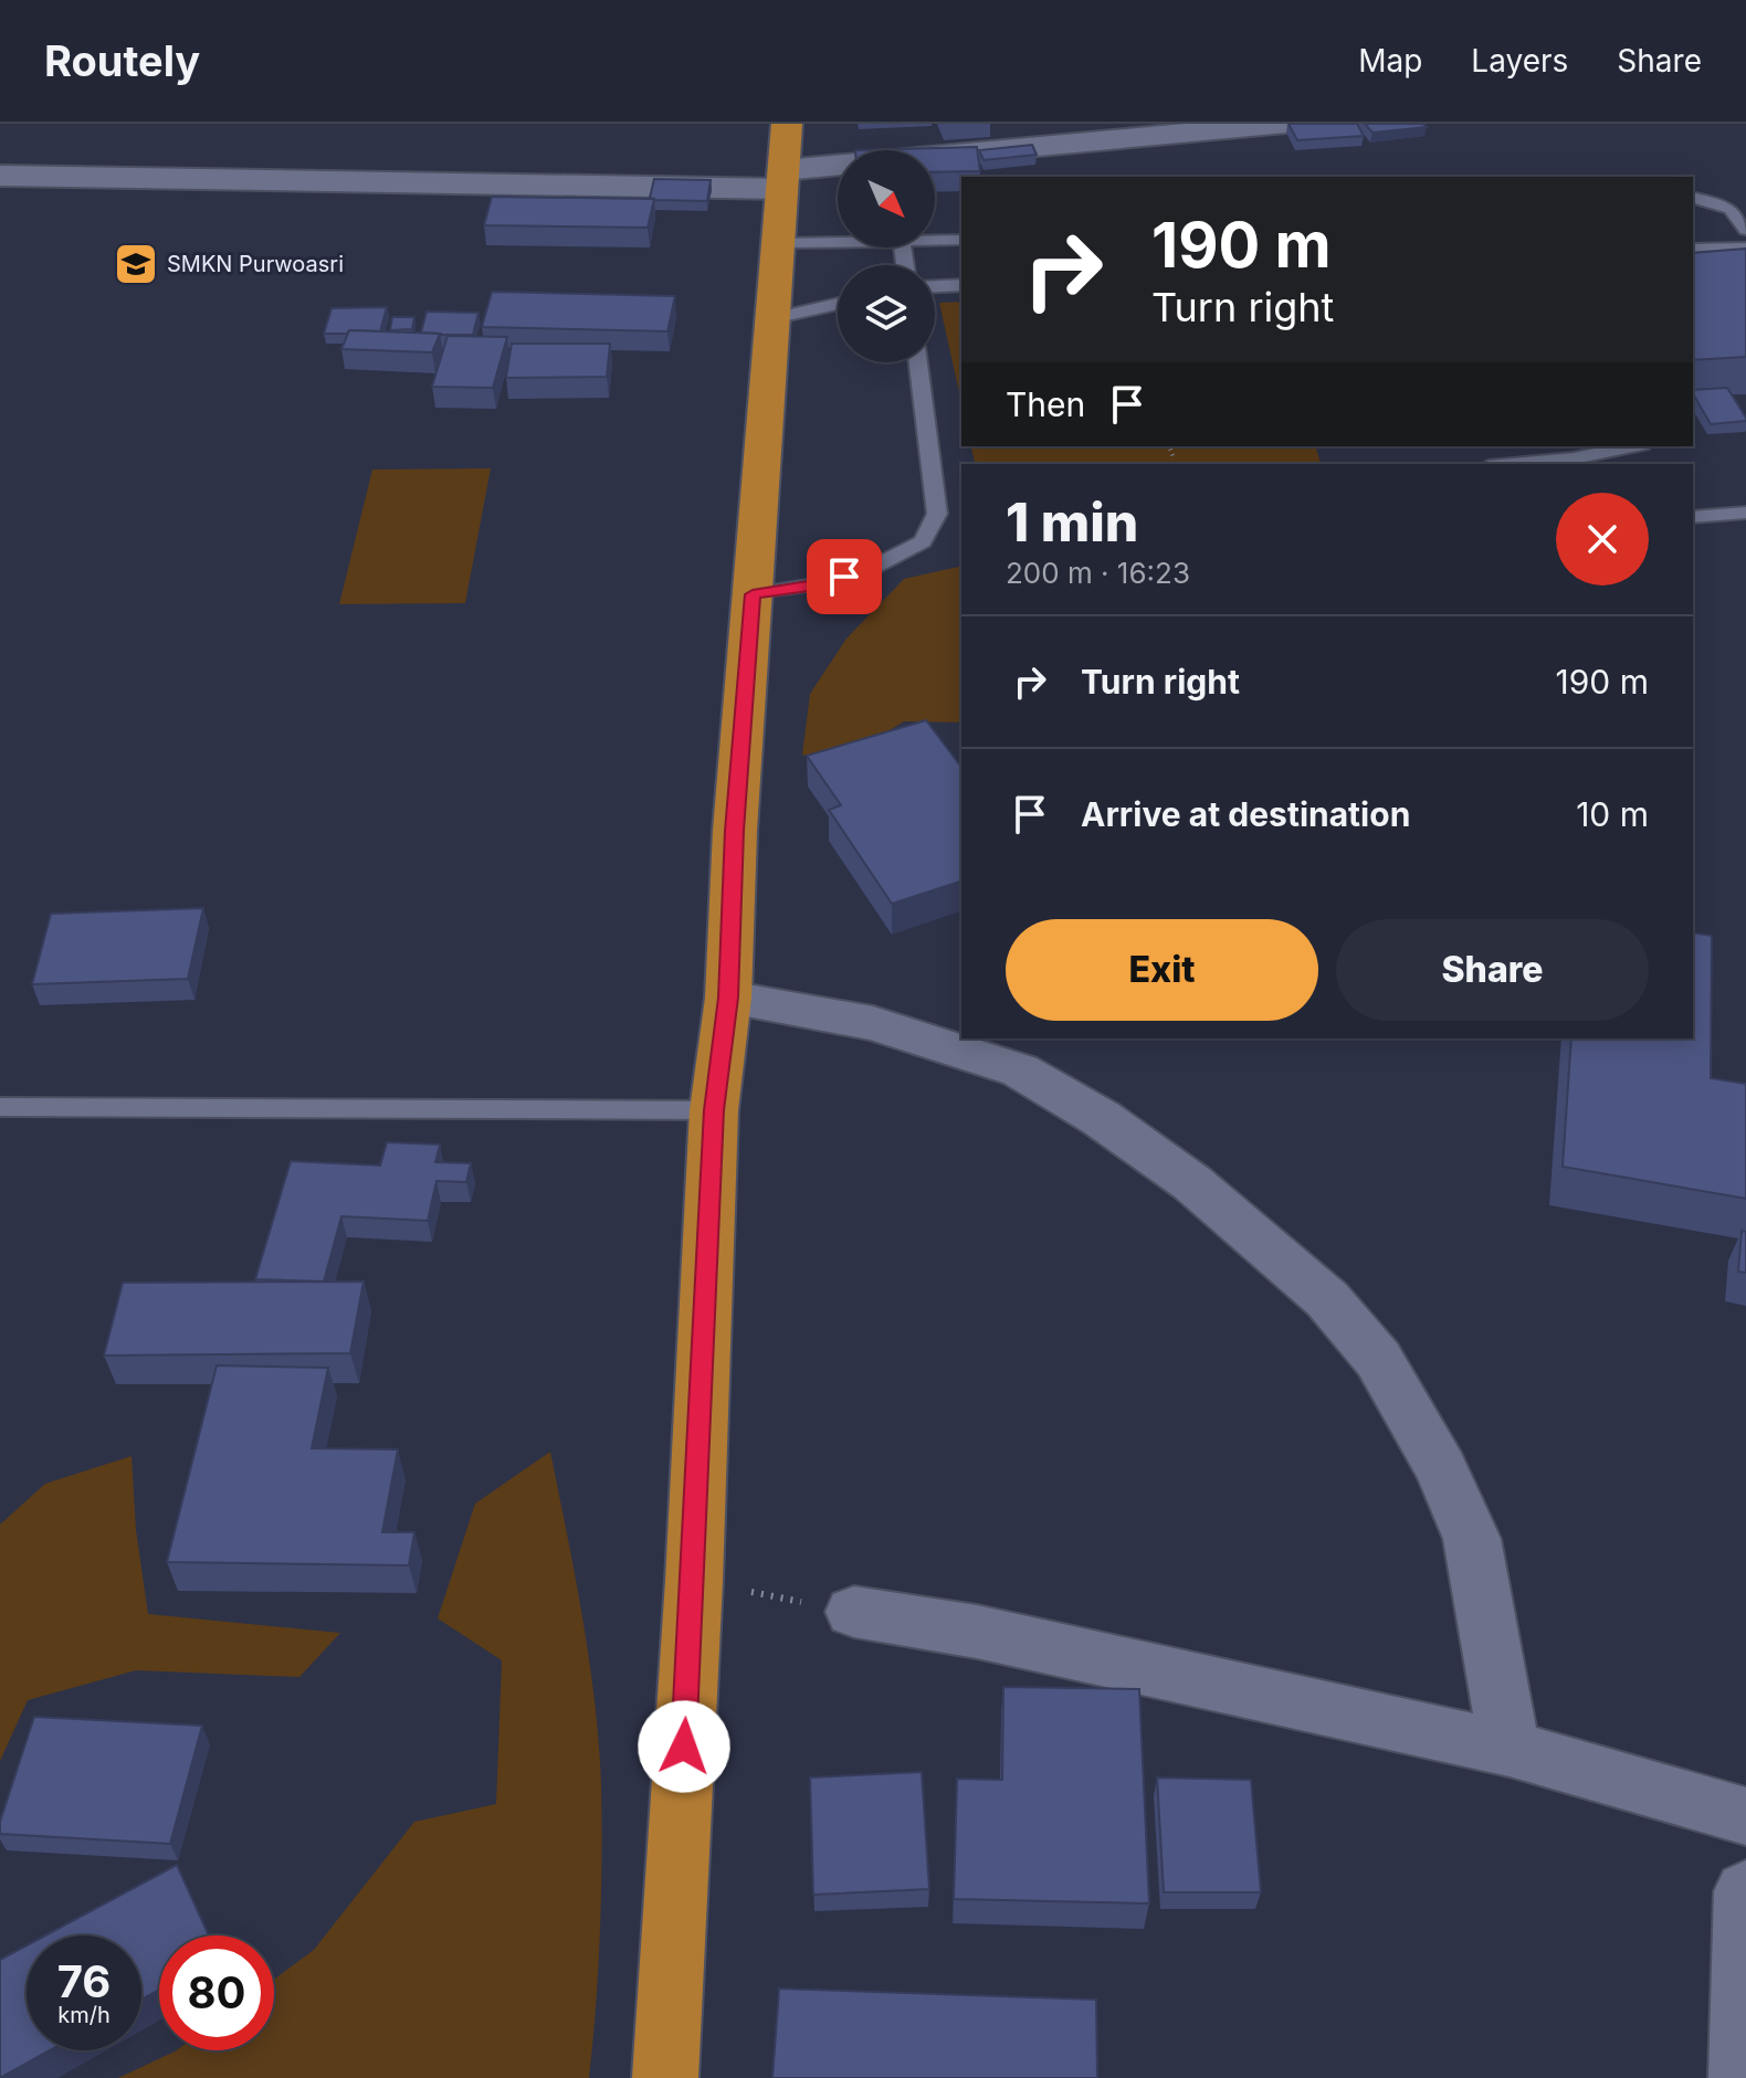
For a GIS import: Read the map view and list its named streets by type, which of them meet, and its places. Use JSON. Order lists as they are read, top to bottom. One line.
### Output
{"places":{"school or university":["SMKN Purwoasri"]},"north":"bottom right","page":{"header":"Routely","nav":["Map","Layers","Share"],"turn":["190 m","Turn right"],"then":"Then","heading":["1 min","200 m · 16:23"],"list":[{"name":"Turn right","value":"190 m"},{"name":"Arrive at destination","value":"10 m"}],"buttons":["Exit","Share"],"speed":"76 km/h","limit":"80"}}
